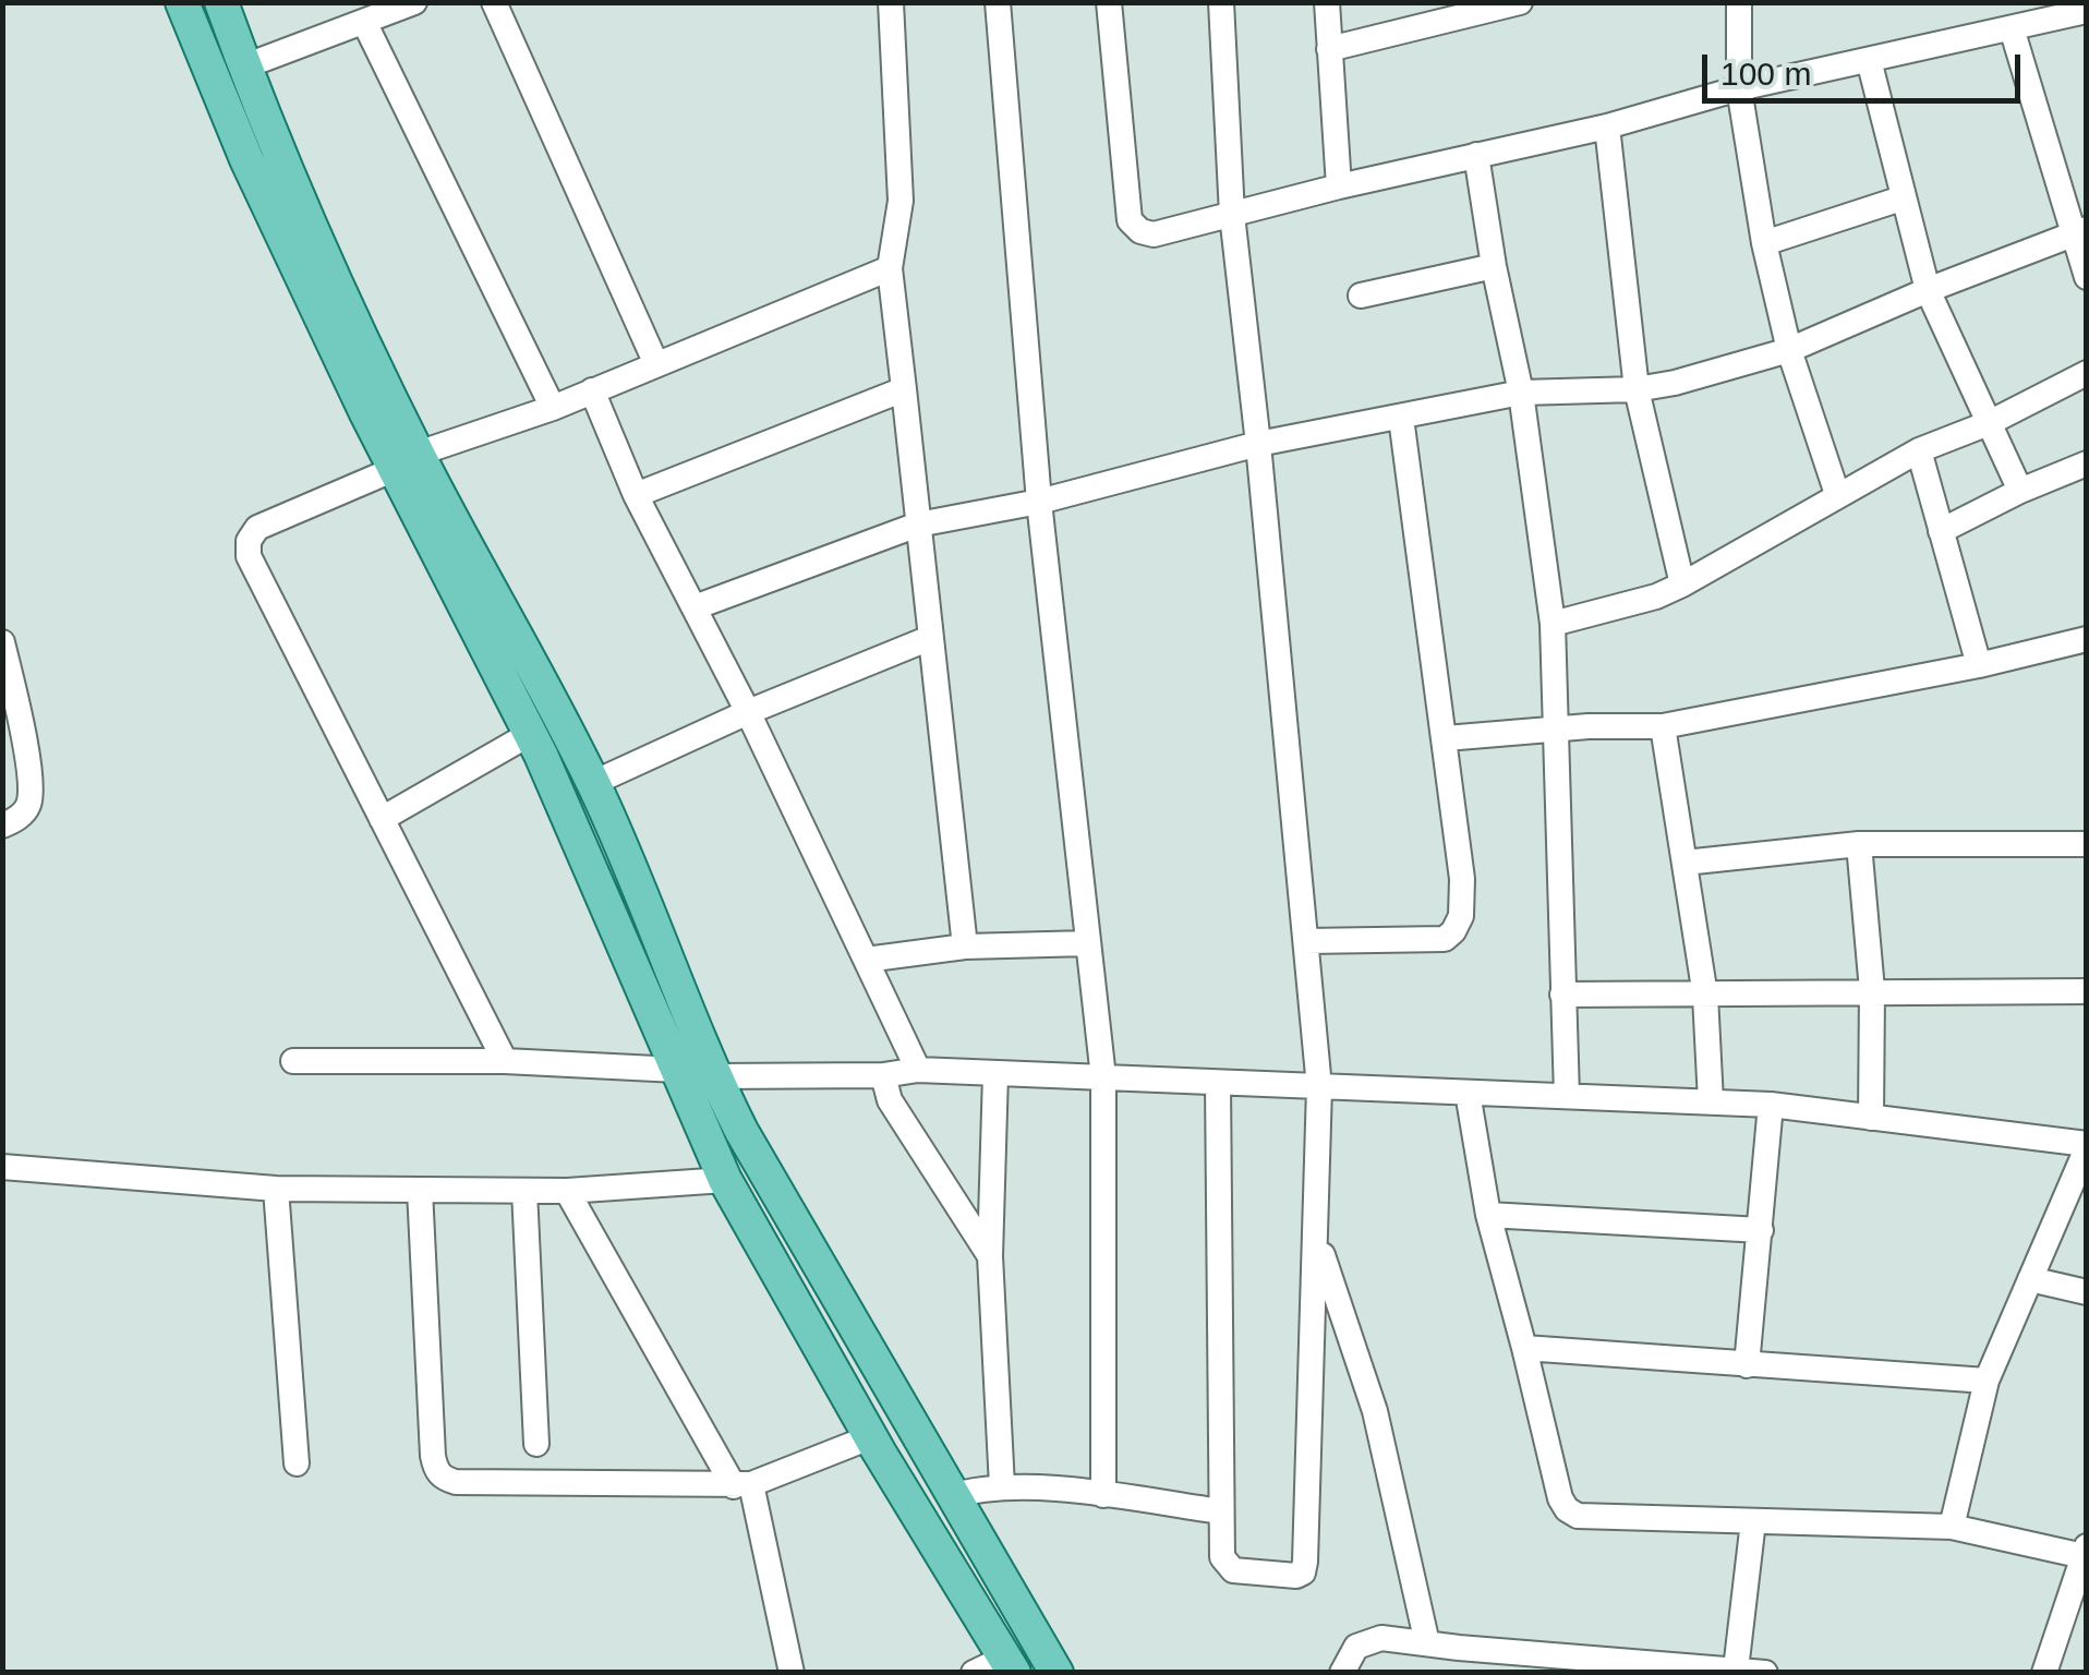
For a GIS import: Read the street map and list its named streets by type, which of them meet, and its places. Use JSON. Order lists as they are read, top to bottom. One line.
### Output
{"scale_bar":"100 m"}
